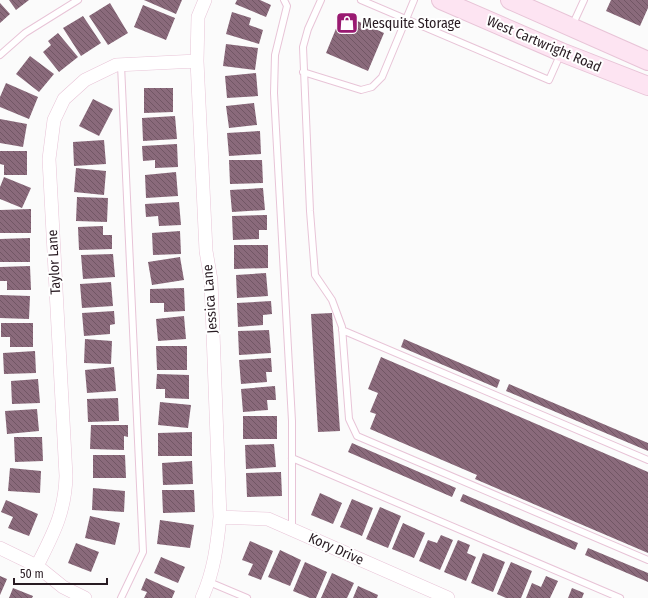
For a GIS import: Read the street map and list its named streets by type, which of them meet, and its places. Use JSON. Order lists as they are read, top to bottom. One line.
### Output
{"streets":{"main road":["West Cartwright Road"],"street":["Taylor Lane","Jessica Lane","Kory Drive"]},"crossings":[["Taylor Lane","Jessica Lane"],["Jessica Lane","Kory Drive"]],"places":{"shop":["Mesquite Storage"]},"scale_bar":"50 m"}
